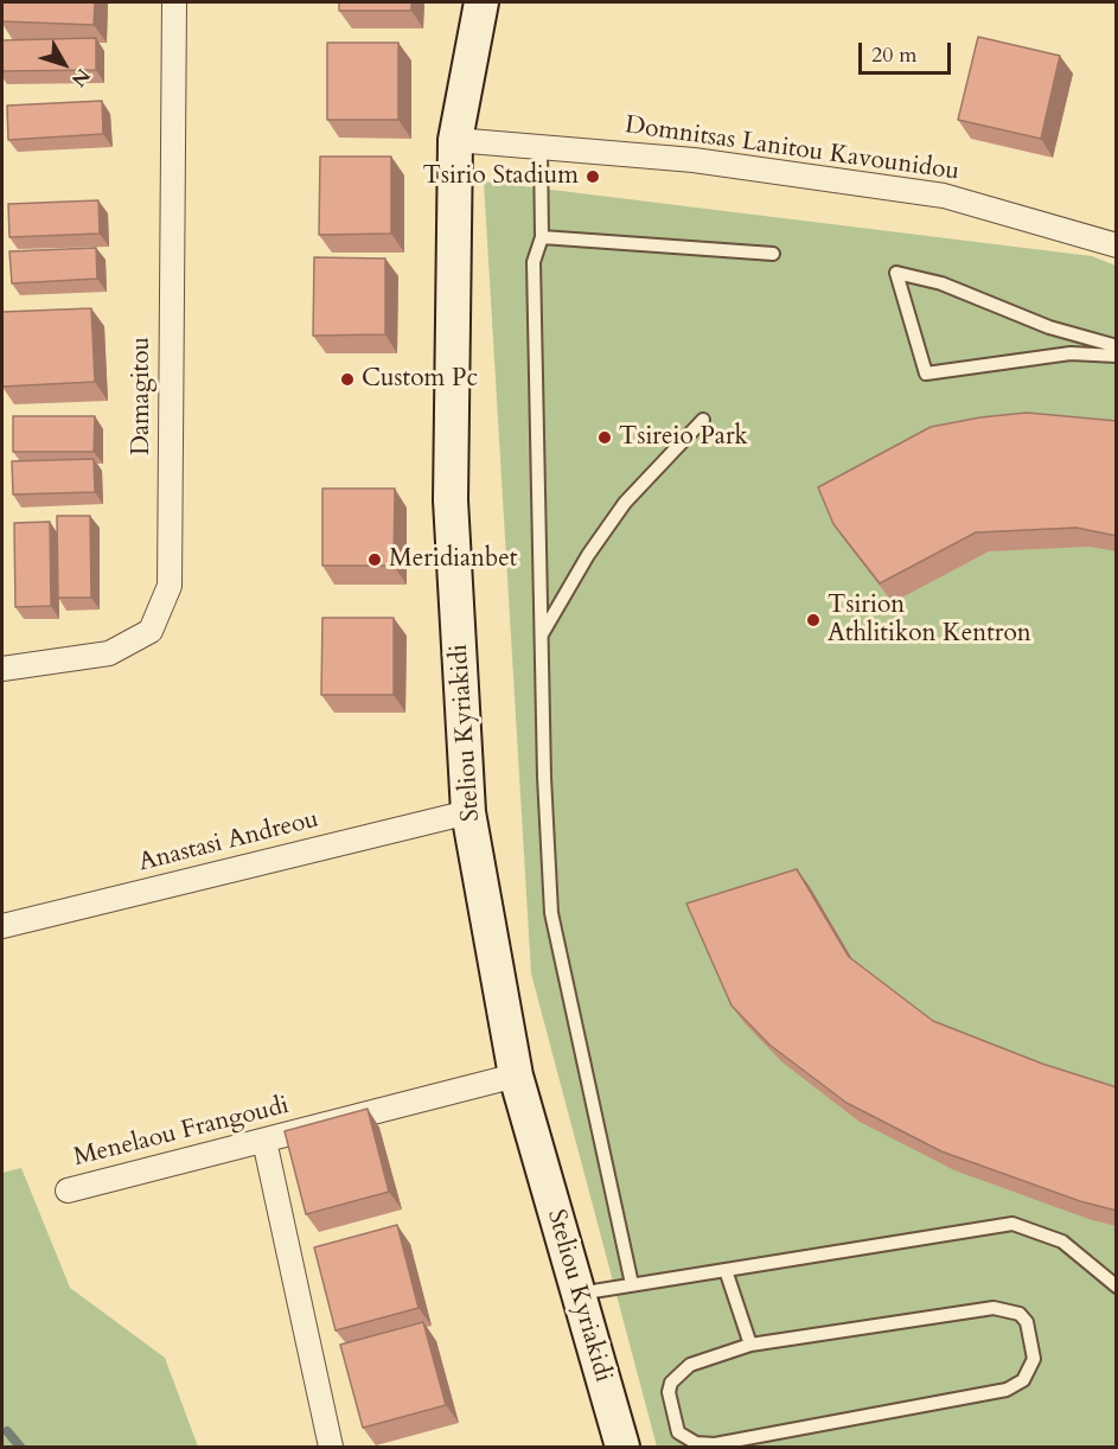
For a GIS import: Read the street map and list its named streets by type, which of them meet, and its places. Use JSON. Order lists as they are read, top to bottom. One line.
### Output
{"streets":{"street":["Domnitsas Lanitou Kavounidou","Damagitou","Steliou Kyriakidi","Anastasi Andreou","Menelaou Frangoudi"]},"crossings":[["Domnitsas Lanitou Kavounidou","Steliou Kyriakidi"],["Steliou Kyriakidi","Anastasi Andreou"],["Steliou Kyriakidi","Menelaou Frangoudi"]],"places":["Tsirio Stadium","Custom Pc","Tsireio Park","Meridianbet","Tsirion Athlitikon Kentron"],"scale_bar":"20 m","north":"bottom right"}
